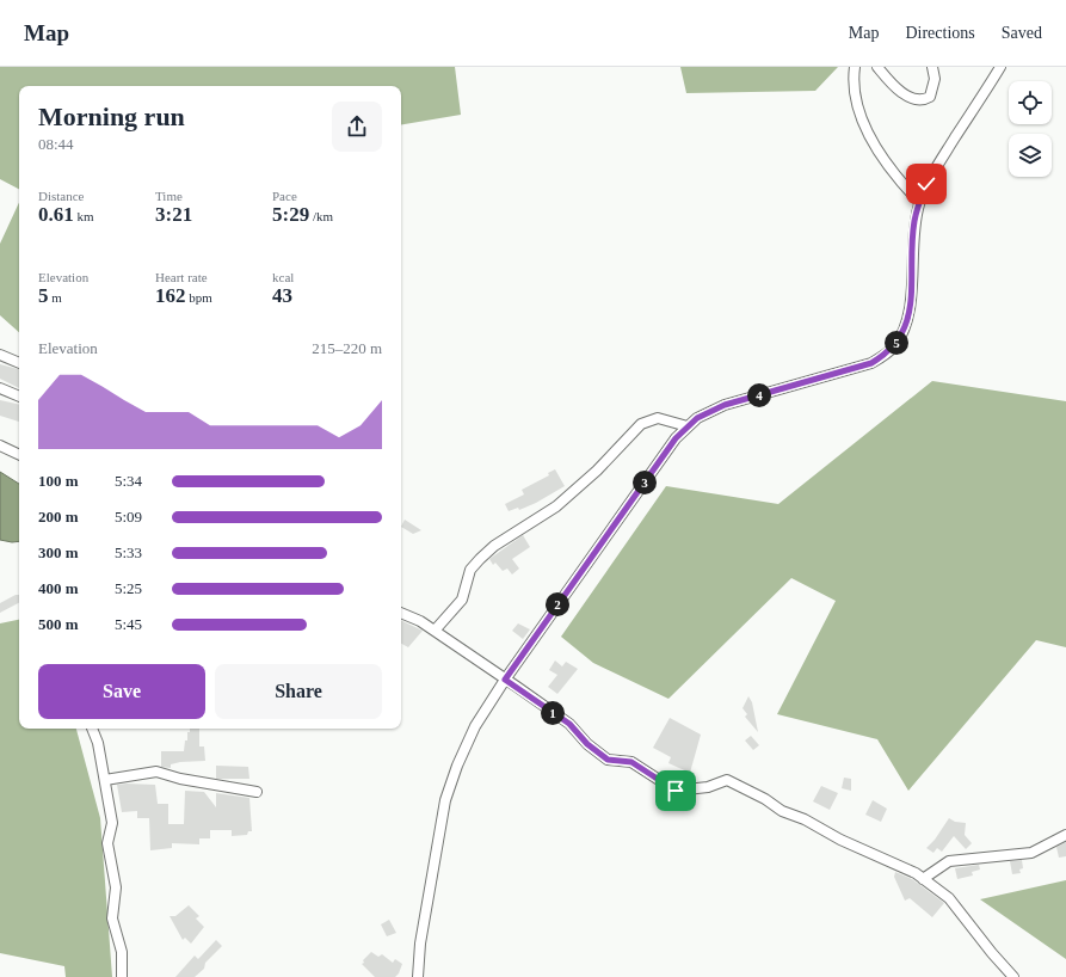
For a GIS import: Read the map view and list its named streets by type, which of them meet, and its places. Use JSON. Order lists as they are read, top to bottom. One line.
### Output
{"page":{"header":"Map","nav":["Map","Directions","Saved"],"heading":["Morning run","08:44"],"stats":[["Distance","0.61 km"],["Time","3:21"],["Pace","5:29 /km"],["Elevation","5 m"],["Heart rate","162 bpm"],["kcal","43"]],"chart":["Elevation","215–220 m"],"pins":["5","4","3","2","1"],"list":[{"name":"100 m","note":"5:34"},{"name":"200 m","note":"5:09"},{"name":"300 m","note":"5:33"},{"name":"400 m","note":"5:25"},{"name":"500 m","note":"5:45"}],"buttons":["Save","Share"]}}
